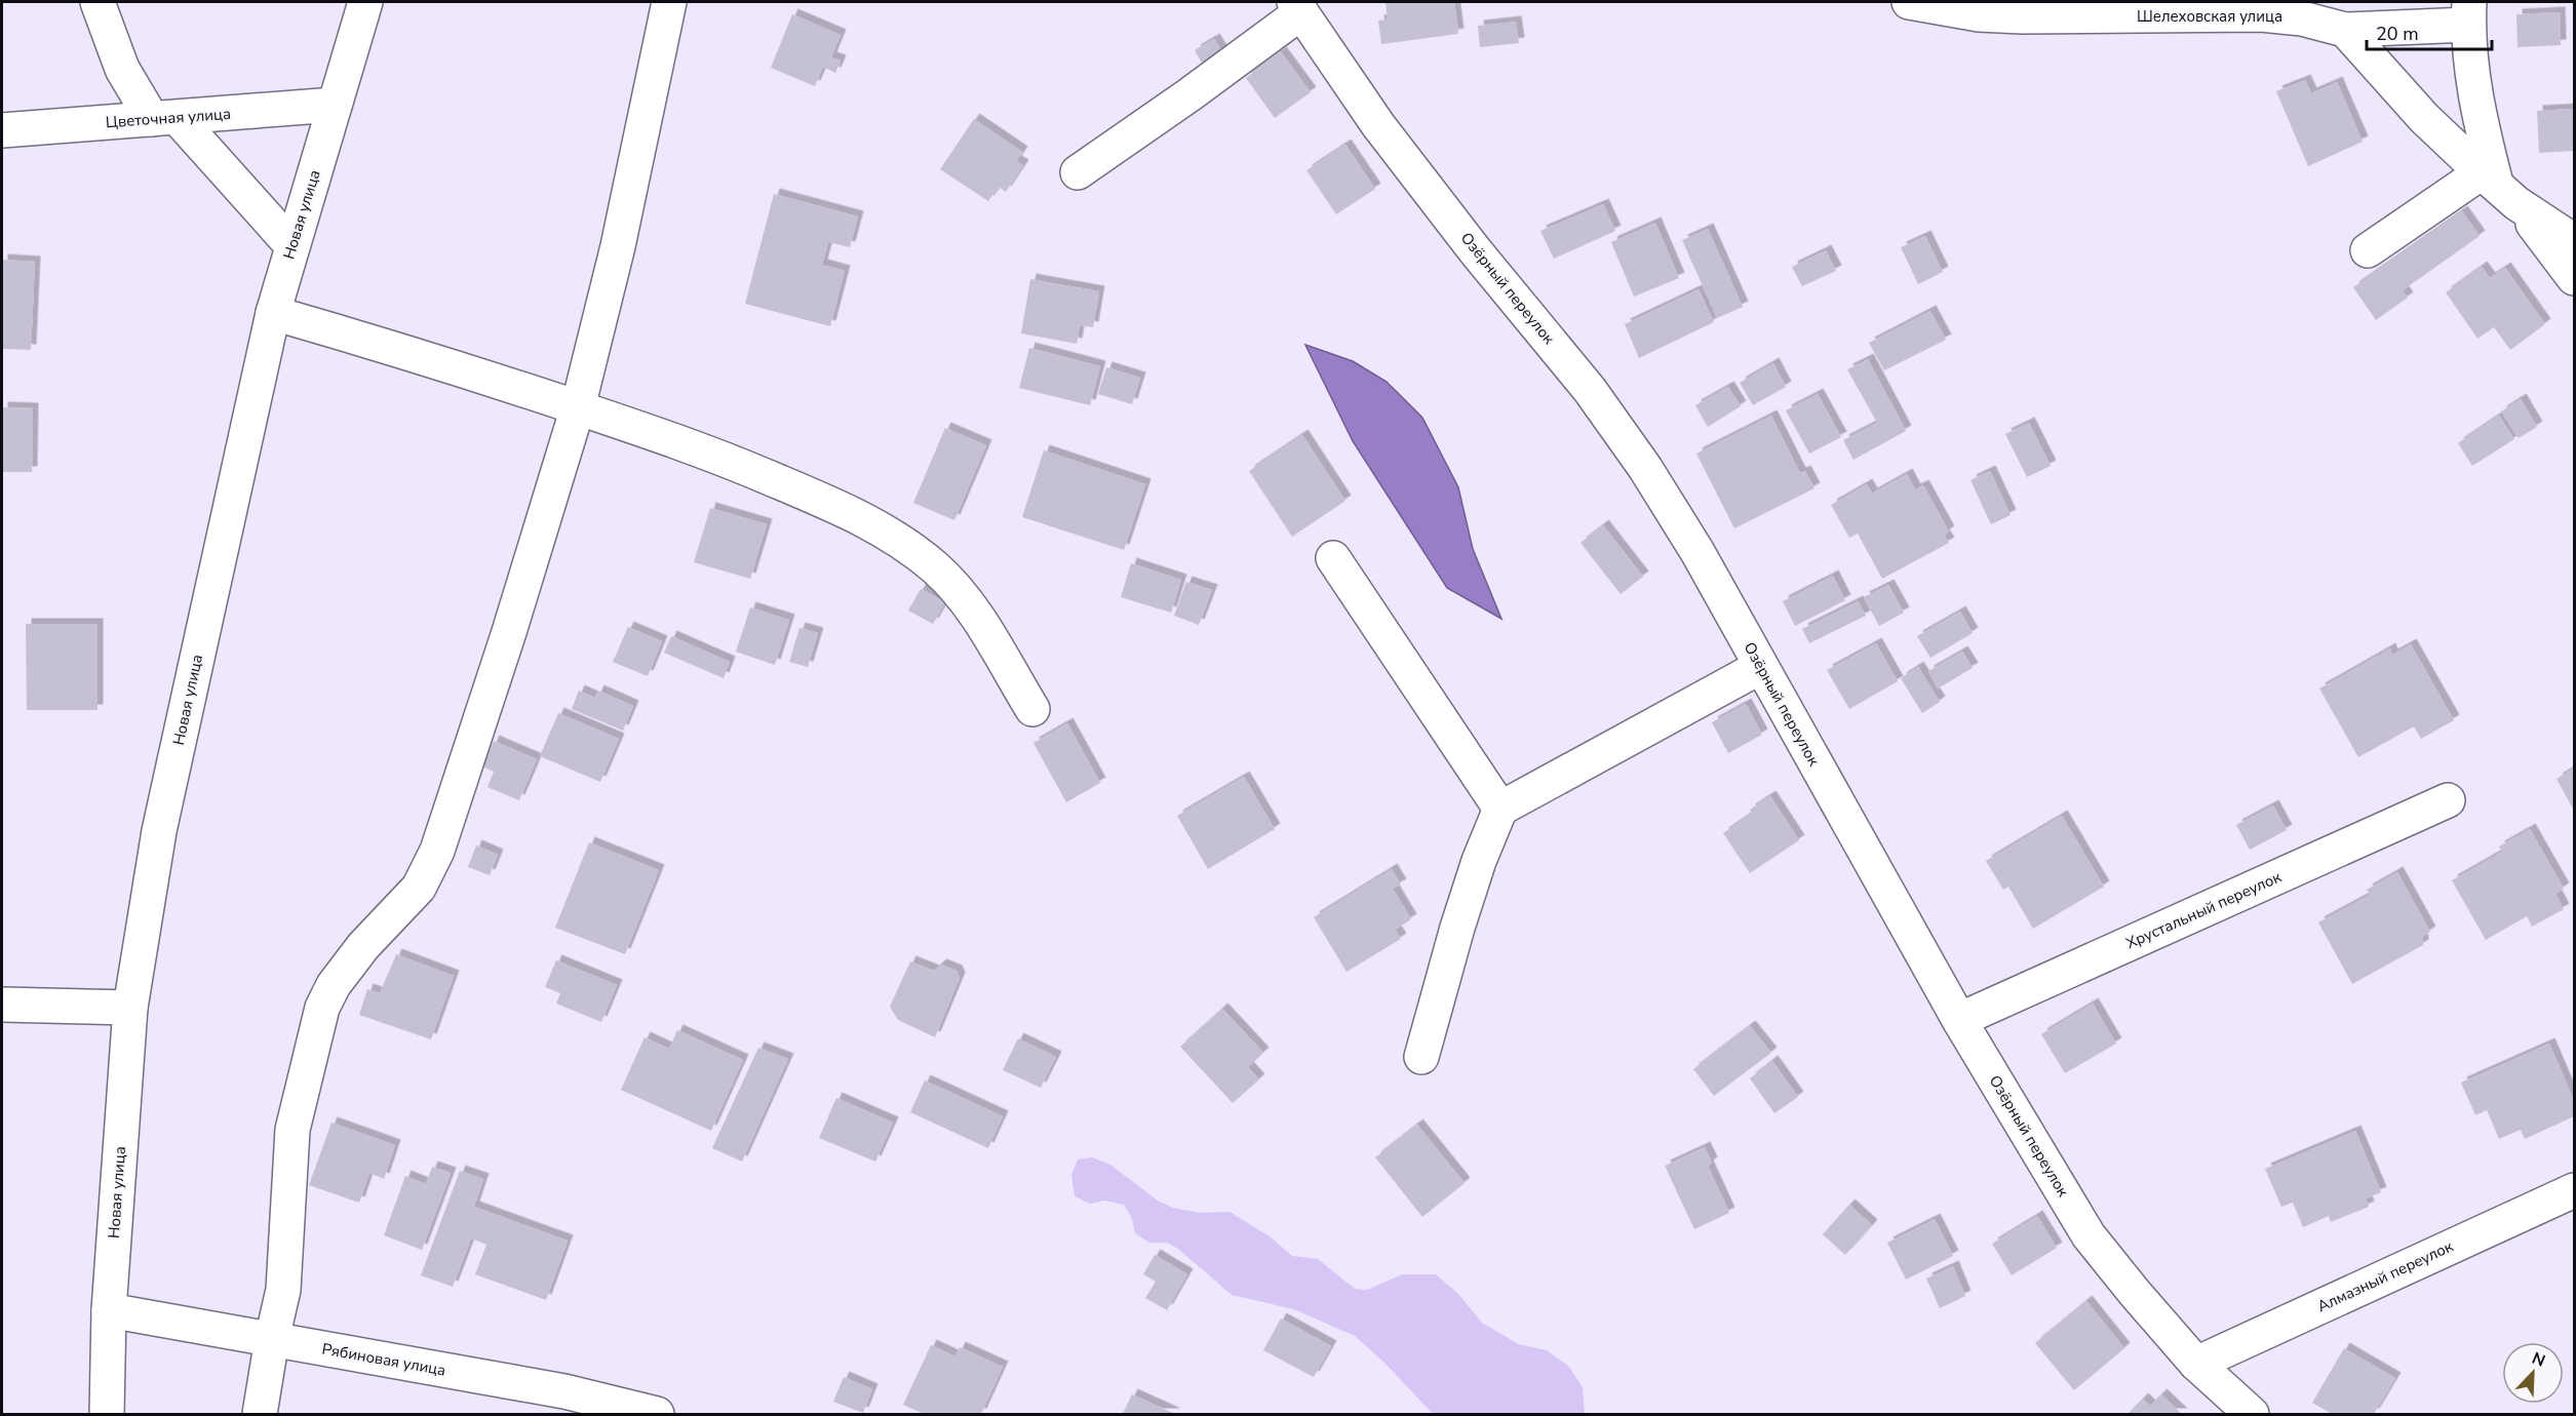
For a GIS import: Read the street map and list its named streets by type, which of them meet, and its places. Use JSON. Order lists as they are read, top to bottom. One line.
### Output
{"streets":{"street":["Шелеховская улица","Цветочная улица","Новая улица","Озёрный переулок","Хрустальный переулок","Алмазный переулок","Рябиновая улица"]},"crossings":[["Цветочная улица","Новая улица"],["Новая улица","Рябиновая улица"],["Озёрный переулок","Хрустальный переулок"],["Озёрный переулок","Алмазный переулок"]],"scale_bar":"20 m","north":"top right"}
